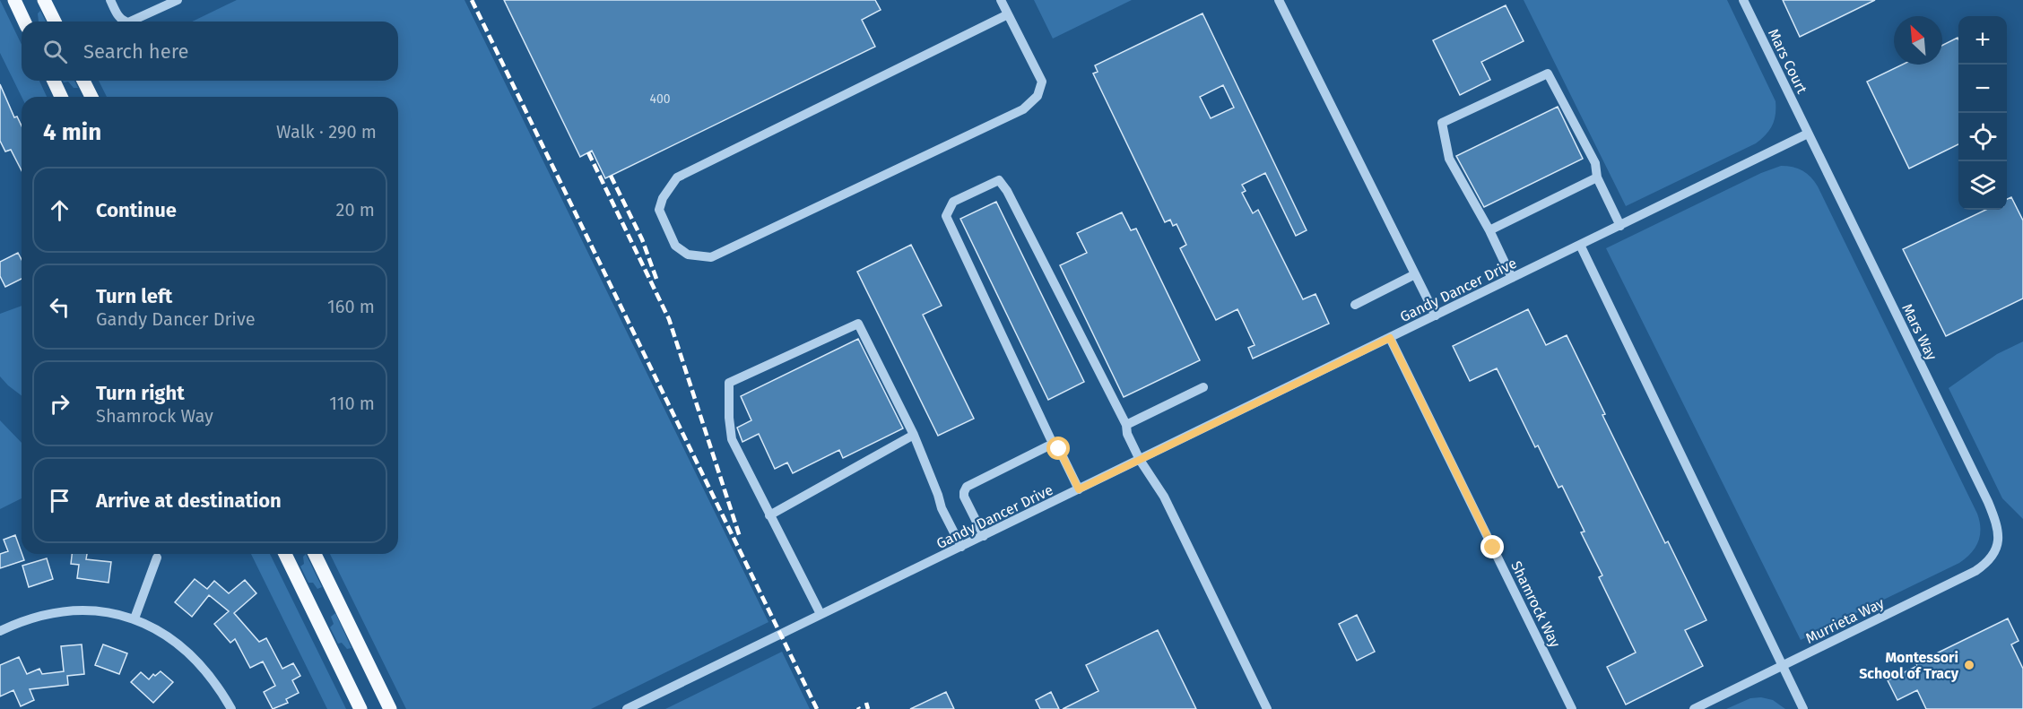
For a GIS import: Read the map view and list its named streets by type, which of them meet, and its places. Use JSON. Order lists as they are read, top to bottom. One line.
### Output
{"streets":{"street":["Mars Court","Gandy Dancer Drive","Mars Way","Shamrock Way","Murrieta Way"]},"crossings":[["Mars Court","Gandy Dancer Drive"],["Mars Court","Mars Way"],["Gandy Dancer Drive","Mars Way"],["Gandy Dancer Drive","Shamrock Way"],["Mars Way","Murrieta Way"]],"places":["Montessori School of Tracy"],"house_numbers":["400"],"north":"top left","page":{"map_buttons":["+","−"],"search":"Search here","heading":["4 min","Walk · 290 m"],"list":[["Continue","20 m"],["Turn left","Gandy Dancer Drive","160 m"],["Turn right","Shamrock Way","110 m"],"Arrive at destination"]}}
